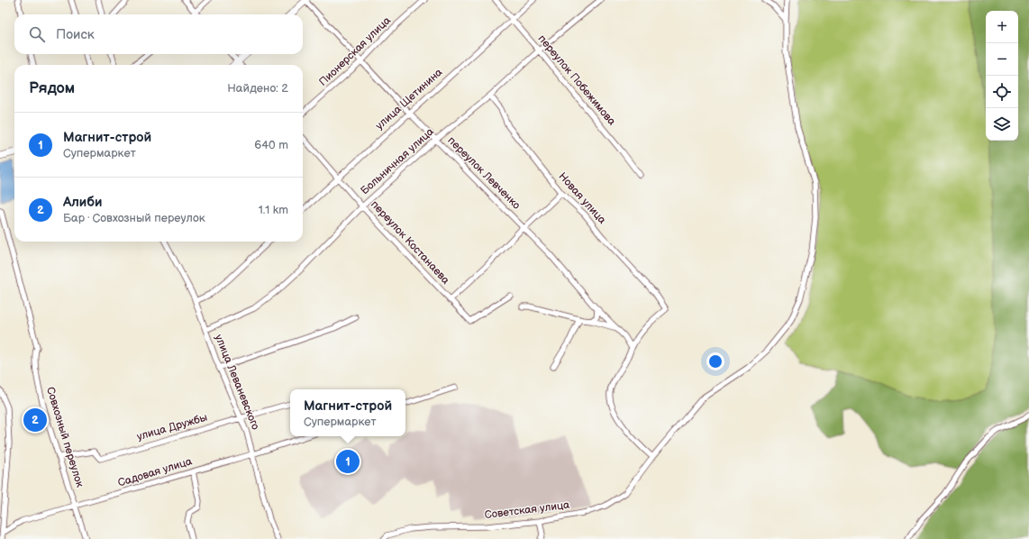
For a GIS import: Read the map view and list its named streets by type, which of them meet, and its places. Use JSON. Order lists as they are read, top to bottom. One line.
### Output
{"streets":{"street":["Пионерская улица","переулок Побежимова","улица Щетинина","Больничная улица","переулок Левченко","Новая улица","переулок Костанаева","улица Леваневского","улица Дружбы","Совхозный переулок","Садовая улица","Советская улица"]},"crossings":[["Пионерская улица","переулок Левченко"],["переулок Побежимова","улица Щетинина"],["переулок Побежимова","Больничная улица"],["улица Щетинина","переулок Левченко"],["улица Щетинина","переулок Костанаева"],["Больничная улица","переулок Левченко"],["Больничная улица","Новая улица"],["Больничная улица","переулок Костанаева"],["Больничная улица","улица Леваневского"],["переулок Левченко","Новая улица"],["переулок Левченко","переулок Костанаева"],["Новая улица","переулок Костанаева"],["улица Леваневского","улица Дружбы"],["улица Леваневского","Садовая улица"],["улица Дружбы","Совхозный переулок"],["Совхозный переулок","Садовая улица"]],"page":{"map_buttons":["+","−"],"search":"Поиск","heading":["Рядом","Найдено: 2"],"list":[{"mark":"1","name":"Магнит-строй","note":"Супермаркет","value":"640 m"},{"mark":"2","name":"Алиби","note":"Бар · Совхозный переулок","value":"1.1 km"}],"popup":["Магнит-строй","Супермаркет"],"pins":["2","1"]}}
